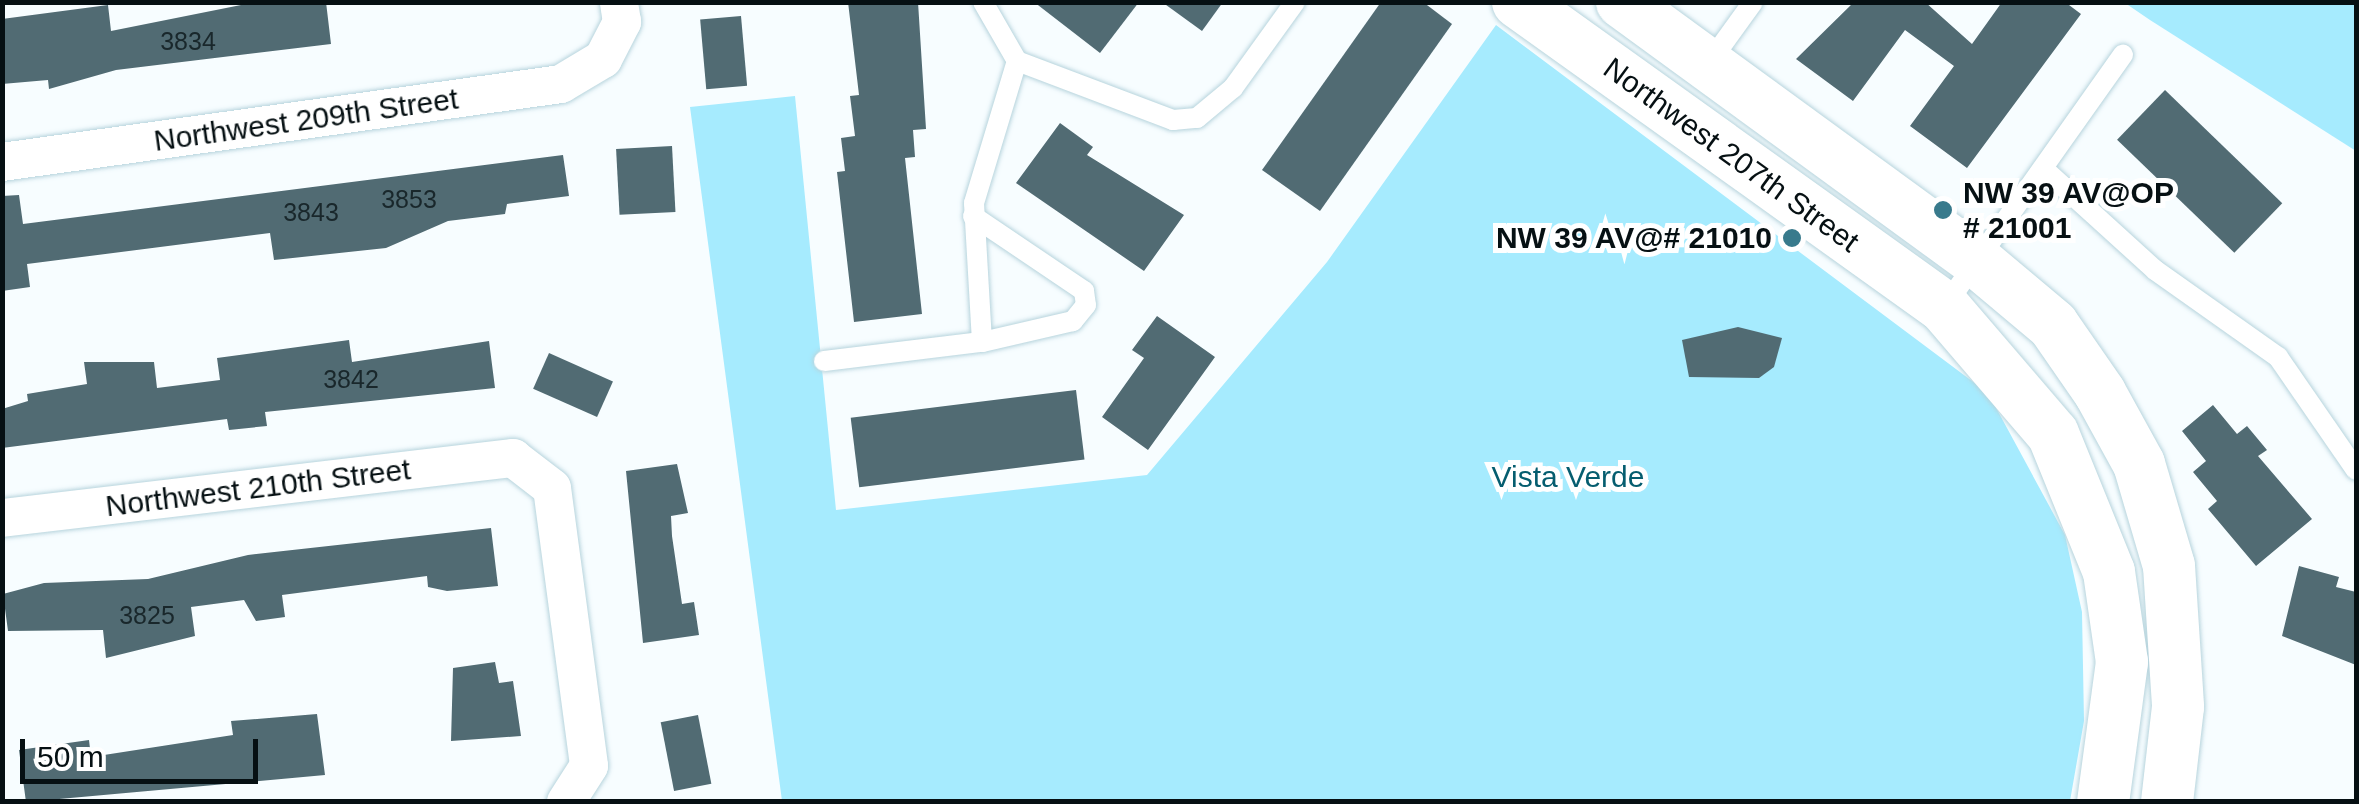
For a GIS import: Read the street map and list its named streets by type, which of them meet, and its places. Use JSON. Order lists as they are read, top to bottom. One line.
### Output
{"streets":{"street":["Northwest 209th Street","Northwest 207th Street","Northwest 210th Street"]},"parks":["Vista Verde"],"places":["NW 39 AV@OP # 21001","NW 39 AV@# 21010"],"house_numbers":["3834","3853","3843","3842","3825"],"scale_bar":"50 m"}
